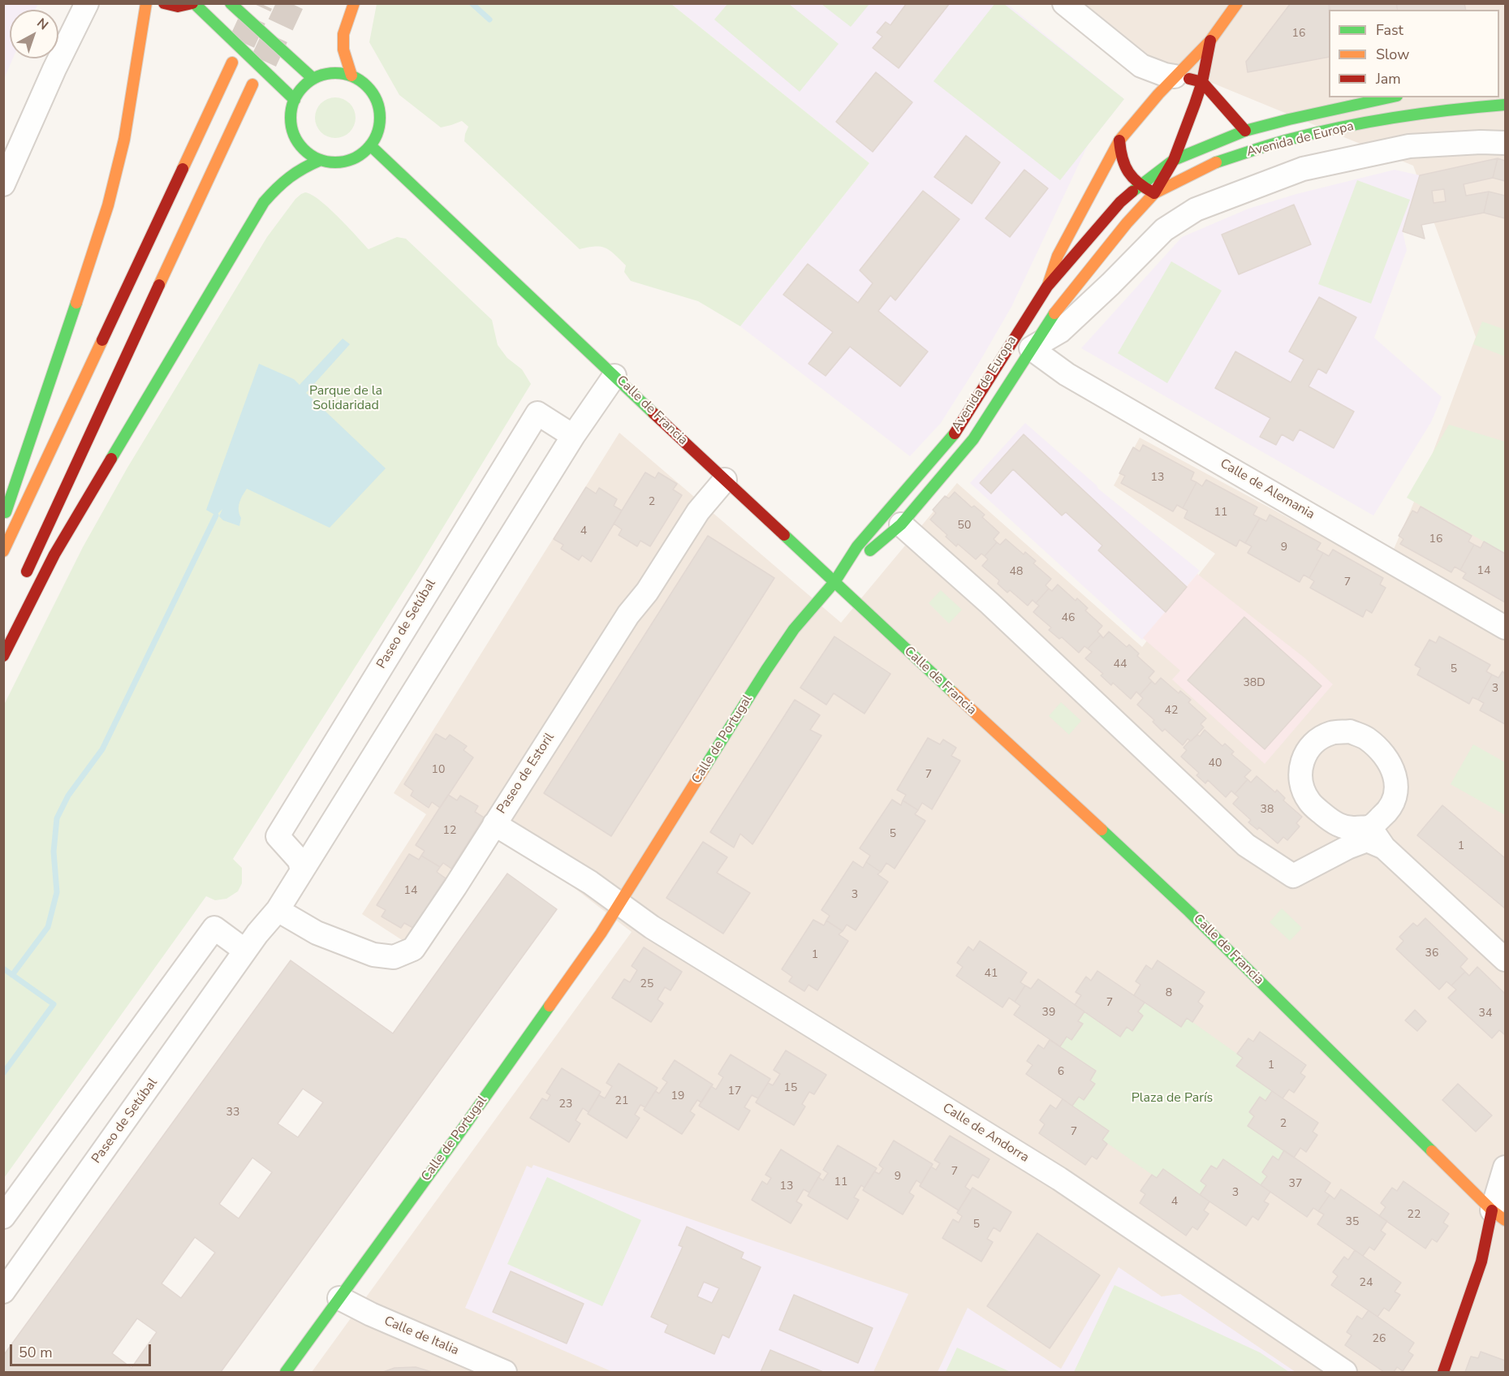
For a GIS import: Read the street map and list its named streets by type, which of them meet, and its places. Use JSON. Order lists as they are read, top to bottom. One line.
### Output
{"streets":{"main road":["Avenida de Europa","Calle de Francia","Calle de Portugal"],"street":["Calle de Alemania","Paseo de Setúbal","Paseo de Estoril","Calle de Andorra","Calle de Italia"]},"crossings":[["Avenida de Europa","Calle de Francia"],["Avenida de Europa","Calle de Alemania"],["Avenida de Europa","Calle de Portugal"],["Calle de Francia","Paseo de Setúbal"],["Calle de Francia","Calle de Portugal"],["Calle de Francia","Paseo de Estoril"],["Paseo de Setúbal","Paseo de Estoril"],["Calle de Portugal","Calle de Andorra"],["Calle de Portugal","Calle de Italia"]],"parks":["Parque de la Solidaridad","Plaza de París"],"house_numbers":["16","13","2","11","50","4","16","9","14","48","7","46","44","5","38D","3","42","40","10","7","38","12","5","1","14","3","36","1","41","25","8","7","39","34","1","6","15","17","19","21","23","33","2","7","7","9","11","37","13","3","4","22","35","5","24","26"],"legend":["Fast","Slow","Jam"],"scale_bar":"50 m","north":"top right"}
